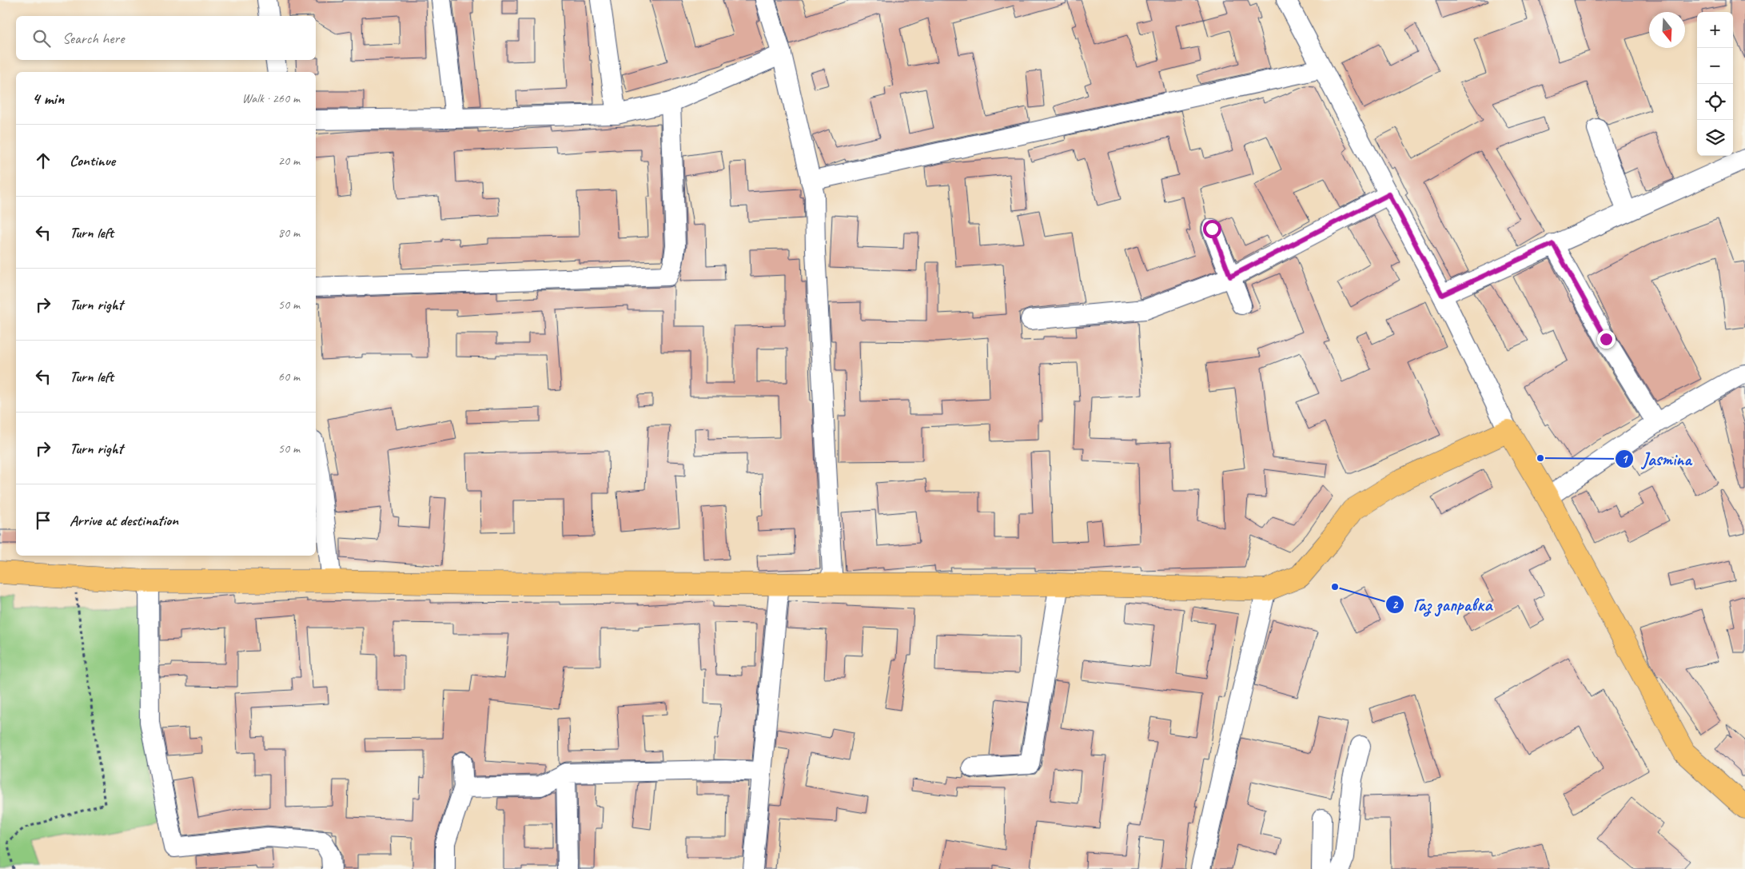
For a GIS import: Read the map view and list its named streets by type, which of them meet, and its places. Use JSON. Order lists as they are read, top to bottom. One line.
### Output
{"places":["Jasmina","Газ заправка"],"north":"bottom","page":{"map_buttons":["+","−"],"search":"Search here","heading":["4 min","Walk · 260 m"],"list":[["Continue","20 m"],["Turn left","80 m"],["Turn right","50 m"],["Turn left","60 m"],["Turn right","50 m"],"Arrive at destination"]}}
